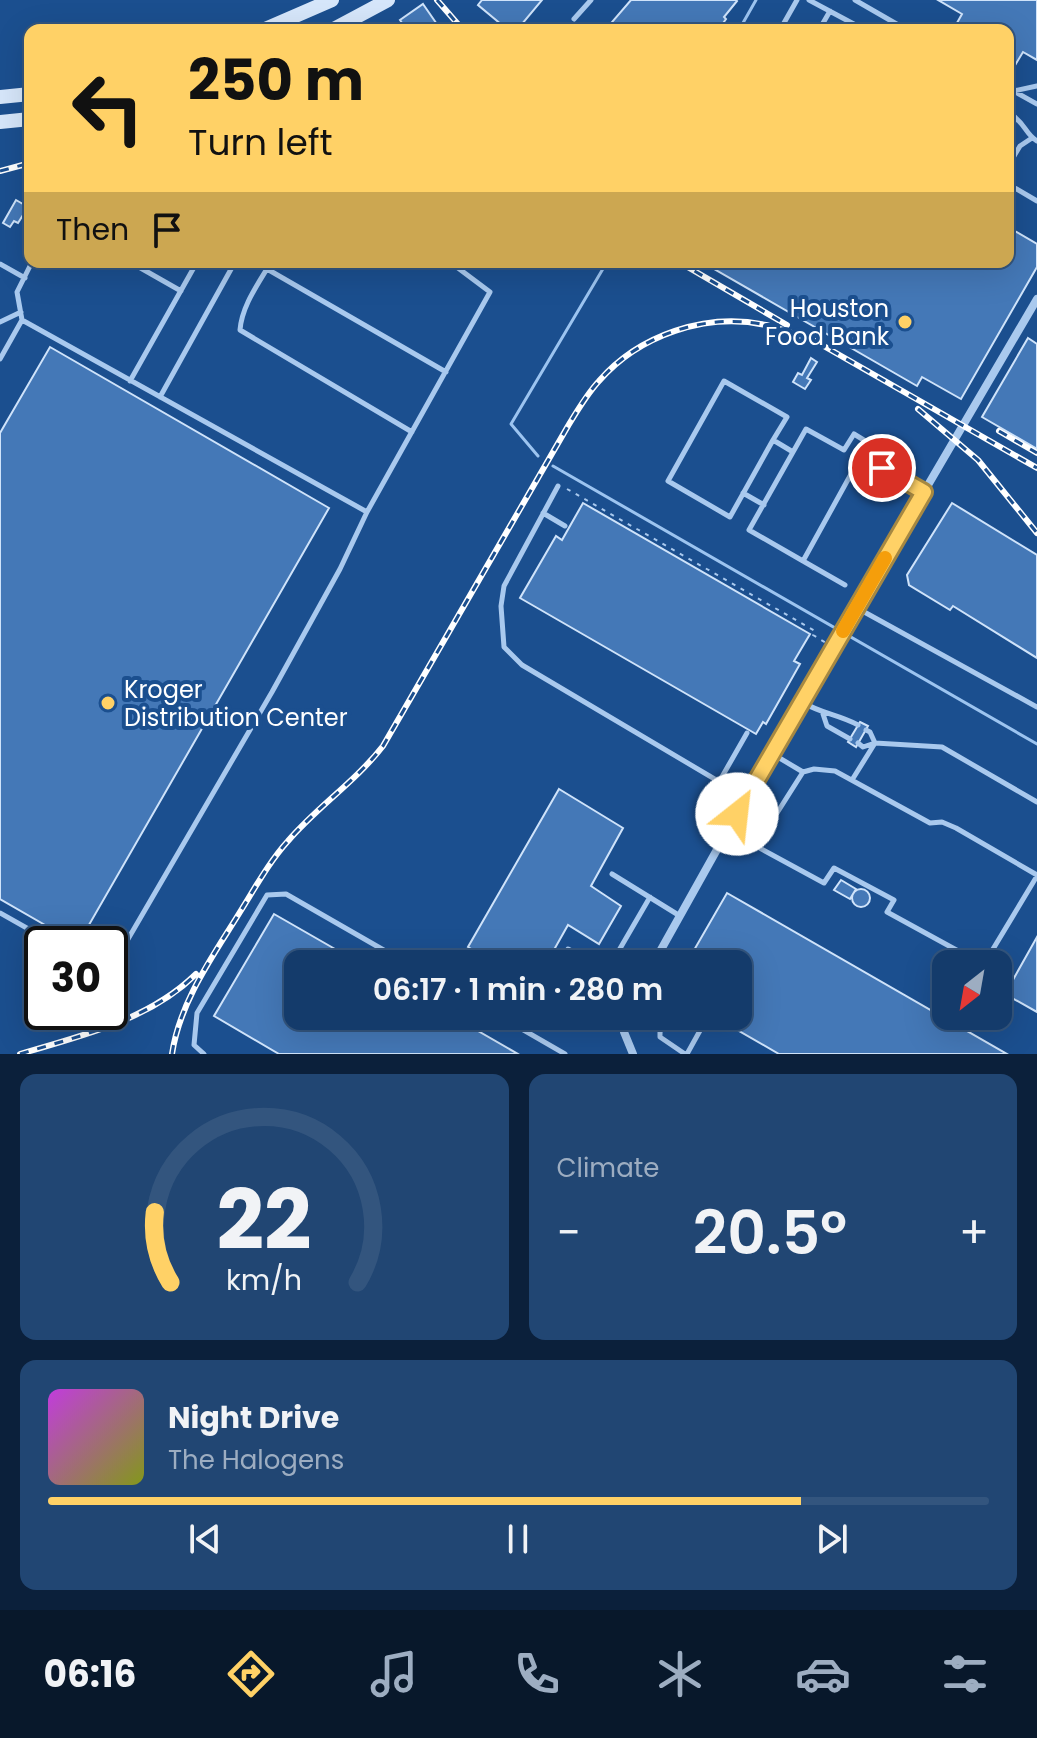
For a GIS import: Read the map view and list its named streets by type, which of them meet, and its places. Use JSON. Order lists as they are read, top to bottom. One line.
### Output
{"places":["Houston Food Bank","Kroger Distribution Center"],"north":"bottom left","page":{"turn":["250 m","Turn left"],"then":"Then","limit":"30","trip":"06:17 · 1 min · 280 m","tile":"Climate","heat":["−","20.5°","+"],"song":["Night Drive","The Halogens"],"tabs":"06:16","gauge":["22","km/h"]}}
